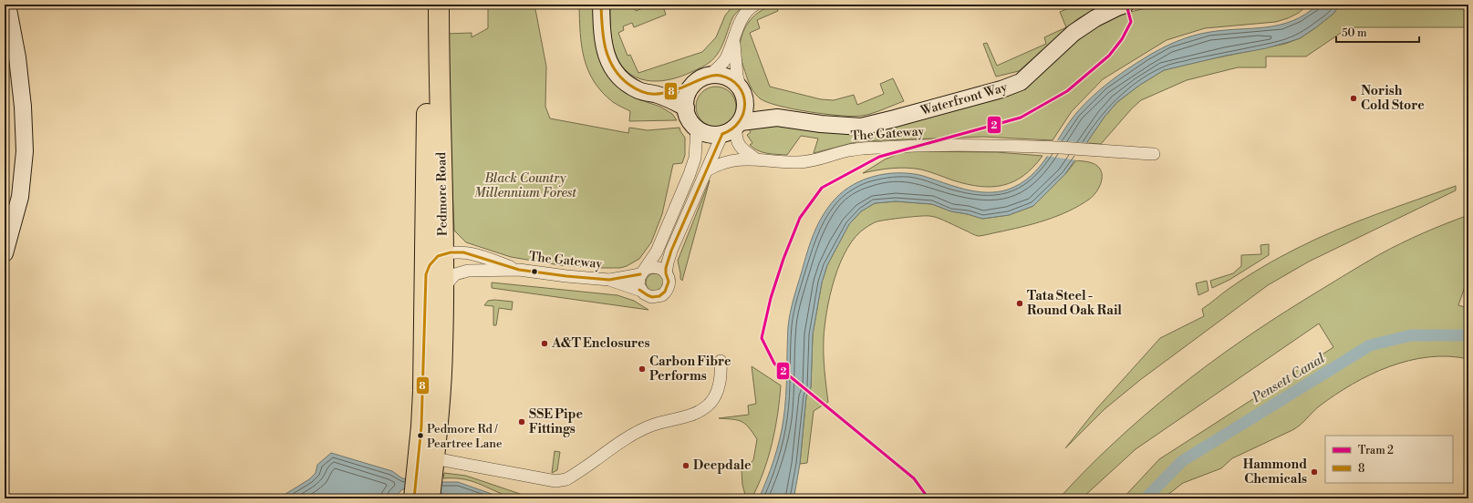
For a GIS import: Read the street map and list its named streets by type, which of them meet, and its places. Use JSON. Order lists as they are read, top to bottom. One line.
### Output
{"streets":{"highway":["Pedmore Road"],"street":["Waterfront Way","The Gateway"]},"crossings":[["Waterfront Way","The Gateway"],["The Gateway","Pedmore Road"]],"water":["Pensett Canal"],"parks":["Black Country Millennium Forest"],"places":["Norish Cold Store","Tata Steel - Round Oak Rail","A&T Enclosures","Carbon Fibre Performs","SSE Pipe Fittings","Pedmore Rd / Peartree Lane","Deepdale","Hammond Chemicals"],"lines":["tram line 2","transit line 8"],"legend":["Tram 2","8"],"scale_bar":"50 m"}
